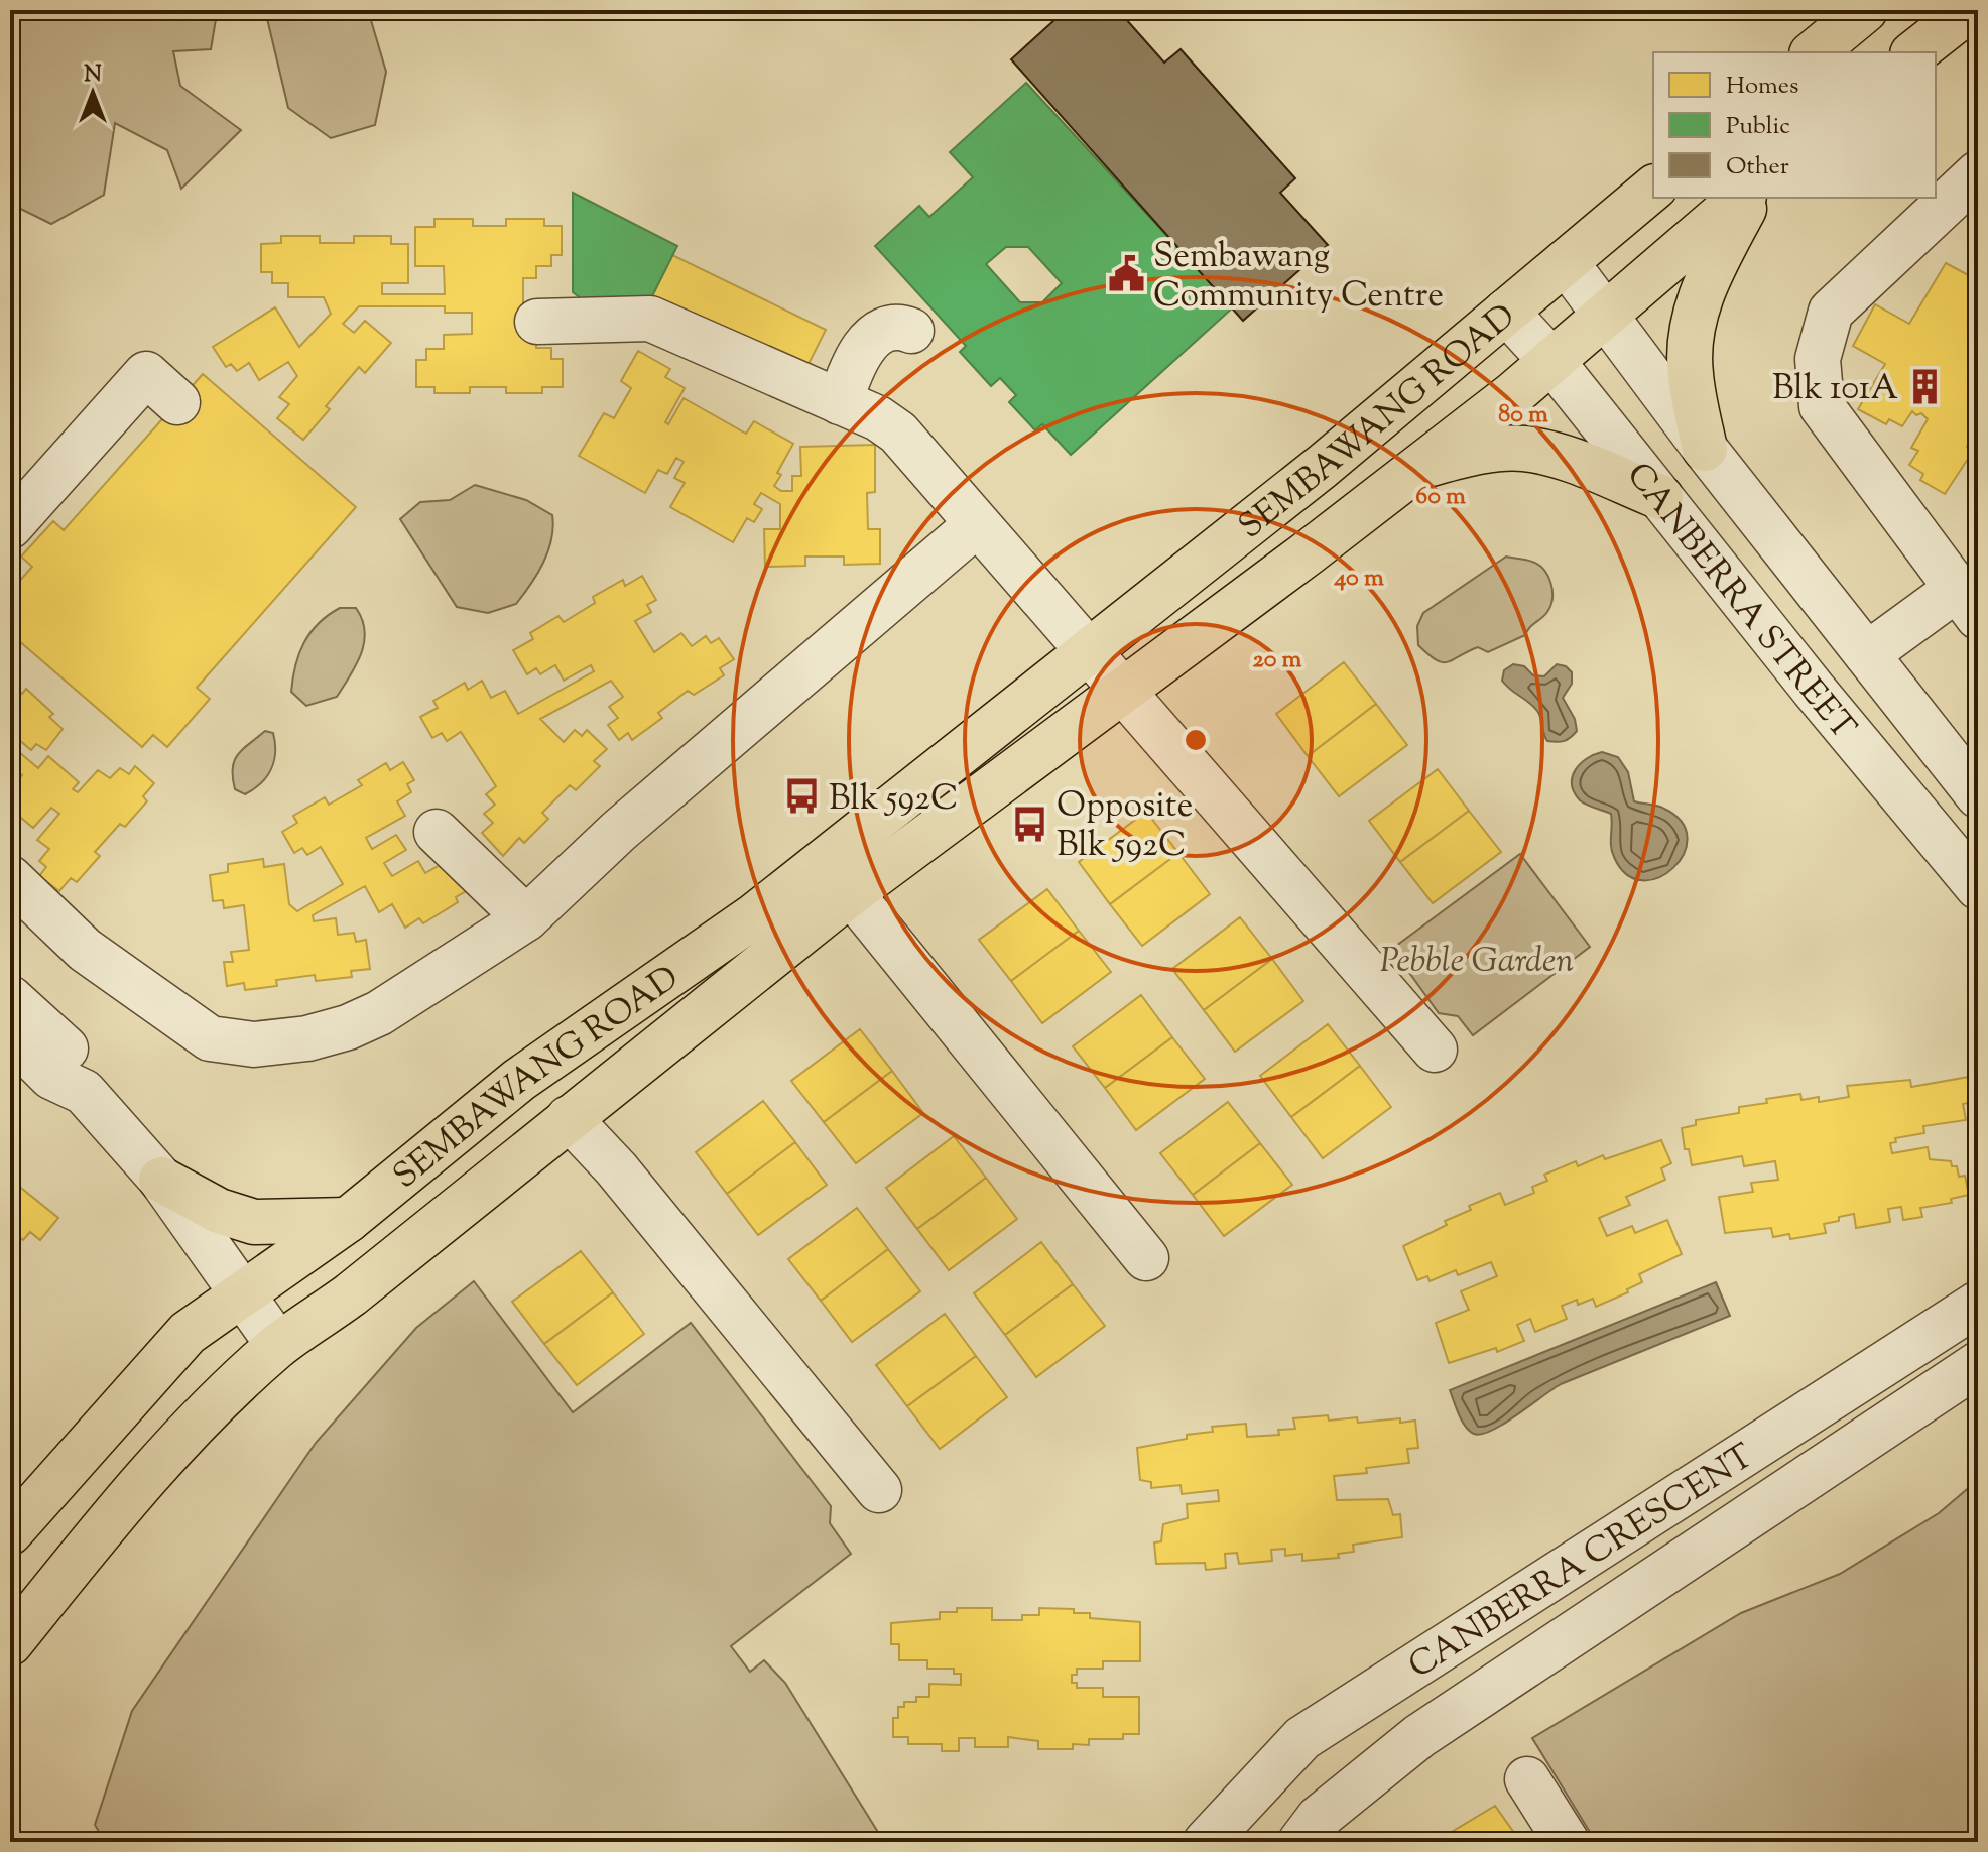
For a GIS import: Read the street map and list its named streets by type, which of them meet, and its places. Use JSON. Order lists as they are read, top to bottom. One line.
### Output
{"streets":{"main road":["SEMBAWANG ROAD"],"street":["CANBERRA STREET","CANBERRA CRESCENT"]},"crossings":[["SEMBAWANG ROAD","CANBERRA STREET"]],"parks":["Pebble Garden"],"places":{"public building":["Sembawang Community Centre"],"building":["Blk 101A"],"bus stop":["Blk 592C","Opposite Blk 592C"]},"legend":["Homes","Public","Other"],"north":"top","rings":["80 m","60 m","40 m","20 m"]}
